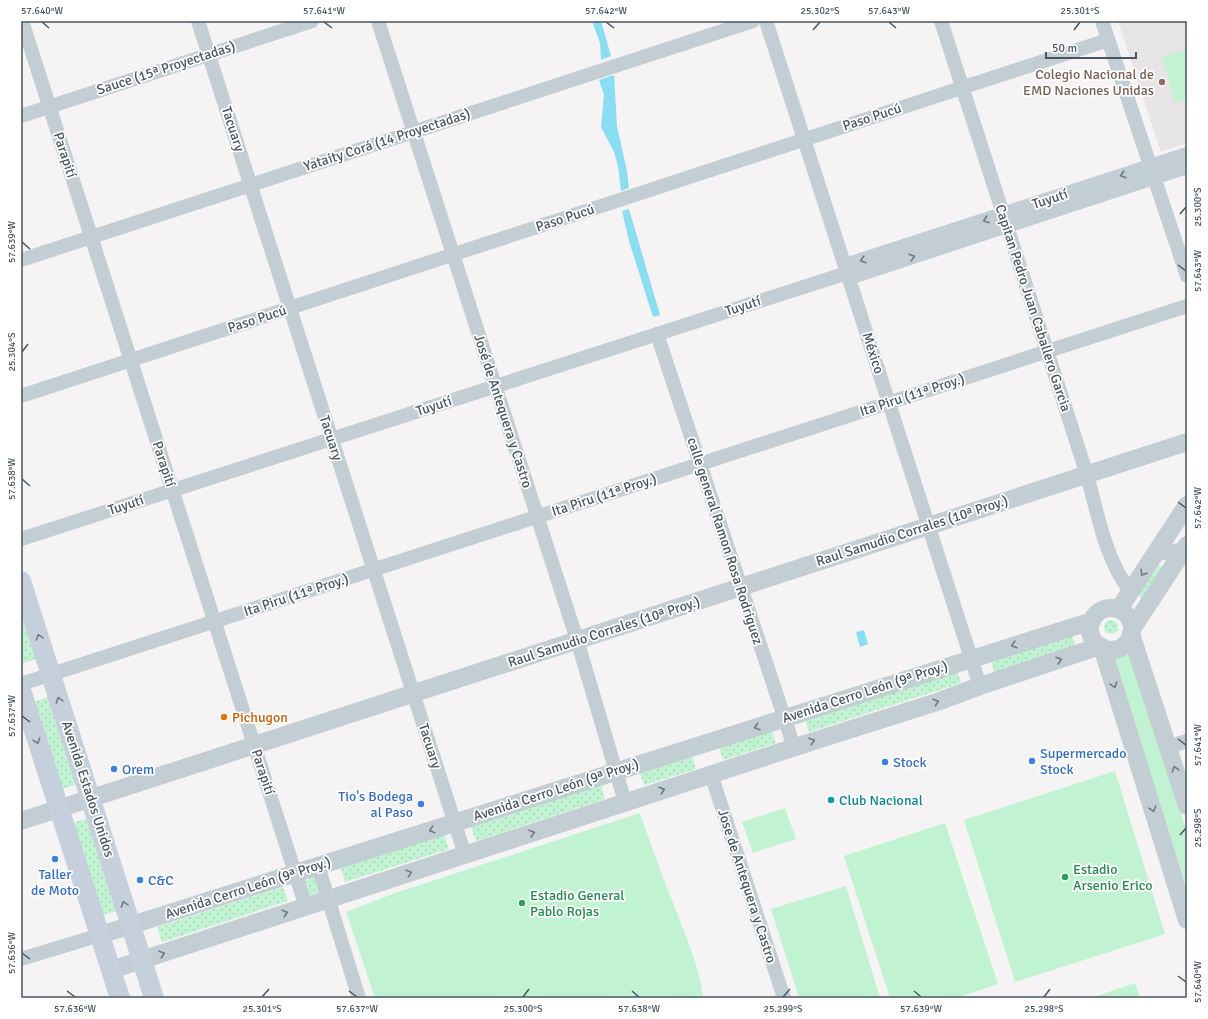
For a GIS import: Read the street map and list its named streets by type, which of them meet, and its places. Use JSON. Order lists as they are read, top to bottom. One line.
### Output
{"streets":{"main road":["Avenida Estados Unidos"],"street":["Sauce (15ª Proyectadas)","Paso Pucú","Tacuary","Yataity Corá (14 Proyectadas)","Parapití","Tuyutí","Capitan Pedro Juan Caballero Garcia","México","Ita Piru (11ª Proy.)","José de Antequera y Castro","Raul Samudio Corrales (10ª Proy.)","calle general Ramon Rosa Rodriguez","Avenida Cerro León (9ª Proy.)","Jose de Antequera y Castro"]},"crossings":[["Sauce (15ª Proyectadas)","Tacuary"],["Sauce (15ª Proyectadas)","Parapití"],["Paso Pucú","Tacuary"],["Paso Pucú","Parapití"],["Paso Pucú","Capitan Pedro Juan Caballero Garcia"],["Paso Pucú","México"],["Paso Pucú","José de Antequera y Castro"],["Tacuary","Yataity Corá (14 Proyectadas)"],["Tacuary","Tuyutí"],["Tacuary","Ita Piru (11ª Proy.)"],["Tacuary","Raul Samudio Corrales (10ª Proy.)"],["Tacuary","Avenida Cerro León (9ª Proy.)"],["Yataity Corá (14 Proyectadas)","Parapití"],["Yataity Corá (14 Proyectadas)","José de Antequera y Castro"],["Parapití","Tuyutí"],["Parapití","Ita Piru (11ª Proy.)"],["Parapití","Raul Samudio Corrales (10ª Proy.)"],["Parapití","Avenida Cerro León (9ª Proy.)"],["Tuyutí","Capitan Pedro Juan Caballero Garcia"],["Tuyutí","México"],["Tuyutí","José de Antequera y Castro"],["Tuyutí","calle general Ramon Rosa Rodriguez"],["Capitan Pedro Juan Caballero Garcia","Ita Piru (11ª Proy.)"],["Capitan Pedro Juan Caballero Garcia","Raul Samudio Corrales (10ª Proy.)"],["México","Ita Piru (11ª Proy.)"],["México","Raul Samudio Corrales (10ª Proy.)"],["México","Avenida Cerro León (9ª Proy.)"],["Ita Piru (11ª Proy.)","José de Antequera y Castro"],["Ita Piru (11ª Proy.)","calle general Ramon Rosa Rodriguez"],["Ita Piru (11ª Proy.)","Avenida Estados Unidos"],["José de Antequera y Castro","Raul Samudio Corrales (10ª Proy.)"],["José de Antequera y Castro","Avenida Cerro León (9ª Proy.)"],["Raul Samudio Corrales (10ª Proy.)","calle general Ramon Rosa Rodriguez"],["Raul Samudio Corrales (10ª Proy.)","Avenida Estados Unidos"],["calle general Ramon Rosa Rodriguez","Avenida Cerro León (9ª Proy.)"],["Avenida Cerro León (9ª Proy.)","Avenida Estados Unidos"]],"places":["Colegio Nacional de EMD Naciones Unidas","Pichugon","Supermercado Stock","Stock","Orem","Club Nacional","Tio's Bodega al Paso","Taller de Moto","Estadio Arsenio Erico","C&C","Estadio General Pablo Rojas"],"scale_bar":"50 m","coordinates":["57.640°W","57.641°W","57.642°W","25.302°S","57.643°W","25.301°S","25.300°S","57.639°W","25.304°S","57.638°W","57.637°W","25.298°S","57.636°W","25.299°S"]}
